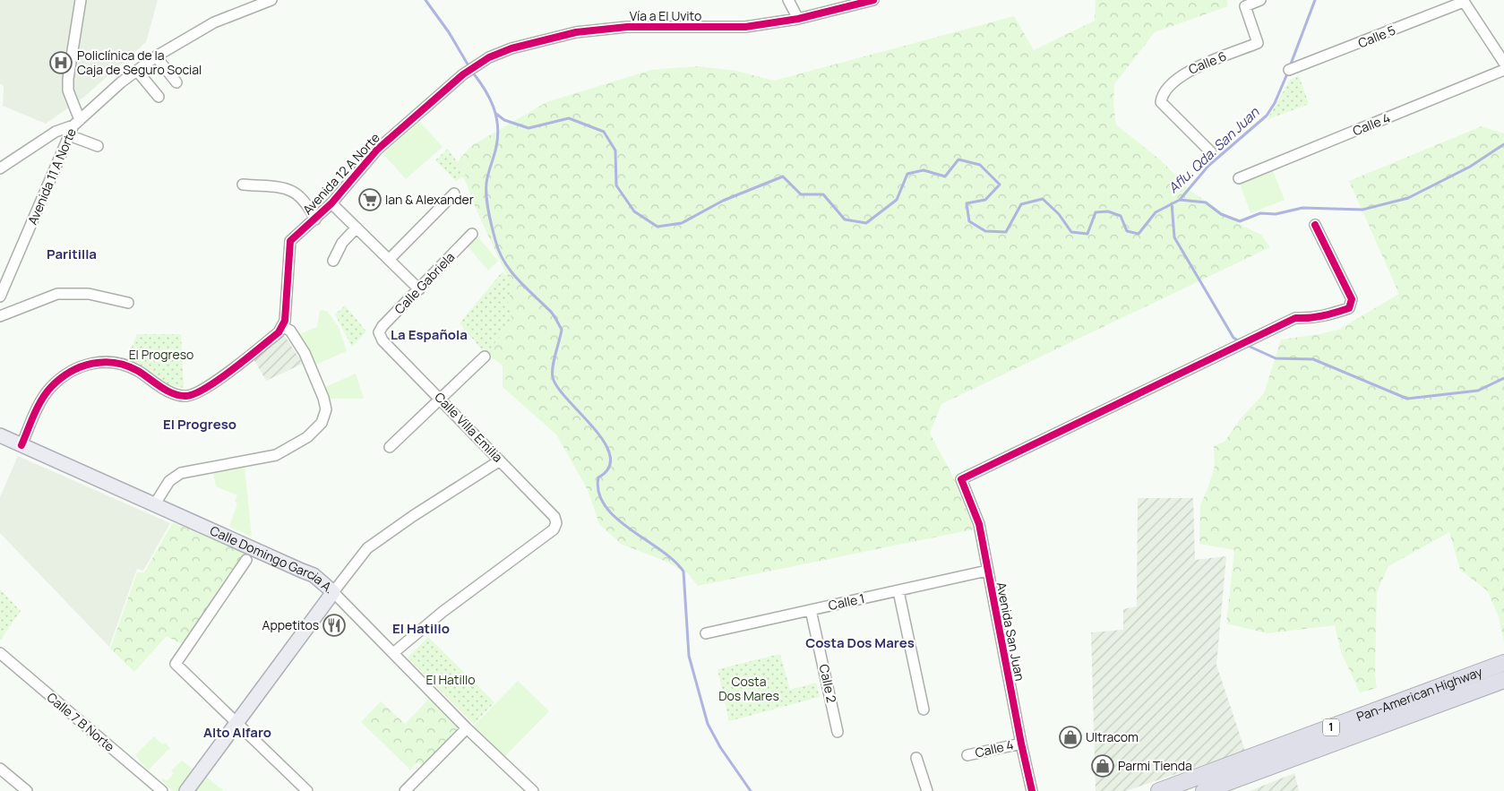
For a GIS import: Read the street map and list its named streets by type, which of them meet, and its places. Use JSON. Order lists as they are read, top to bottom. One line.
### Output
{"streets":{"highway":["Pan-American Highway","1"],"main road":["Calle Domingo Garcia A."],"street":["Vía a El Uvito","Calle 5","Calle 6","Calle 4","Avenida 12 A Norte","Avenida 11 A Norte","Calle Gabriela","Calle Villa Emilia","Calle 1","Avenida San Juan","Calle 2","Calle 7 B Norte"]},"crossings":[["Vía a El Uvito","Avenida 12 A Norte"],["Calle 4","Avenida San Juan"],["Calle Gabriela","Calle Villa Emilia"],["Calle Villa Emilia","Calle Domingo Garcia A."],["Calle 1","Avenida San Juan"],["Calle 1","Calle 2"]],"districts":["Paritilla","La Española","El Progreso","El Hatillo","Costa Dos Mares","Alto Alfaro"],"water":["Aflu. Qda. San Juan"],"parks":["El Progreso","El Hatillo","Costa Dos Mares"],"places":{"hospital":["Policlínica de la Caja de Seguro Social"],"supermarket":["Ian & Alexander"],"restaurant":["Appetitos"],"shop":["Ultracom","Parmi Tienda"]}}
